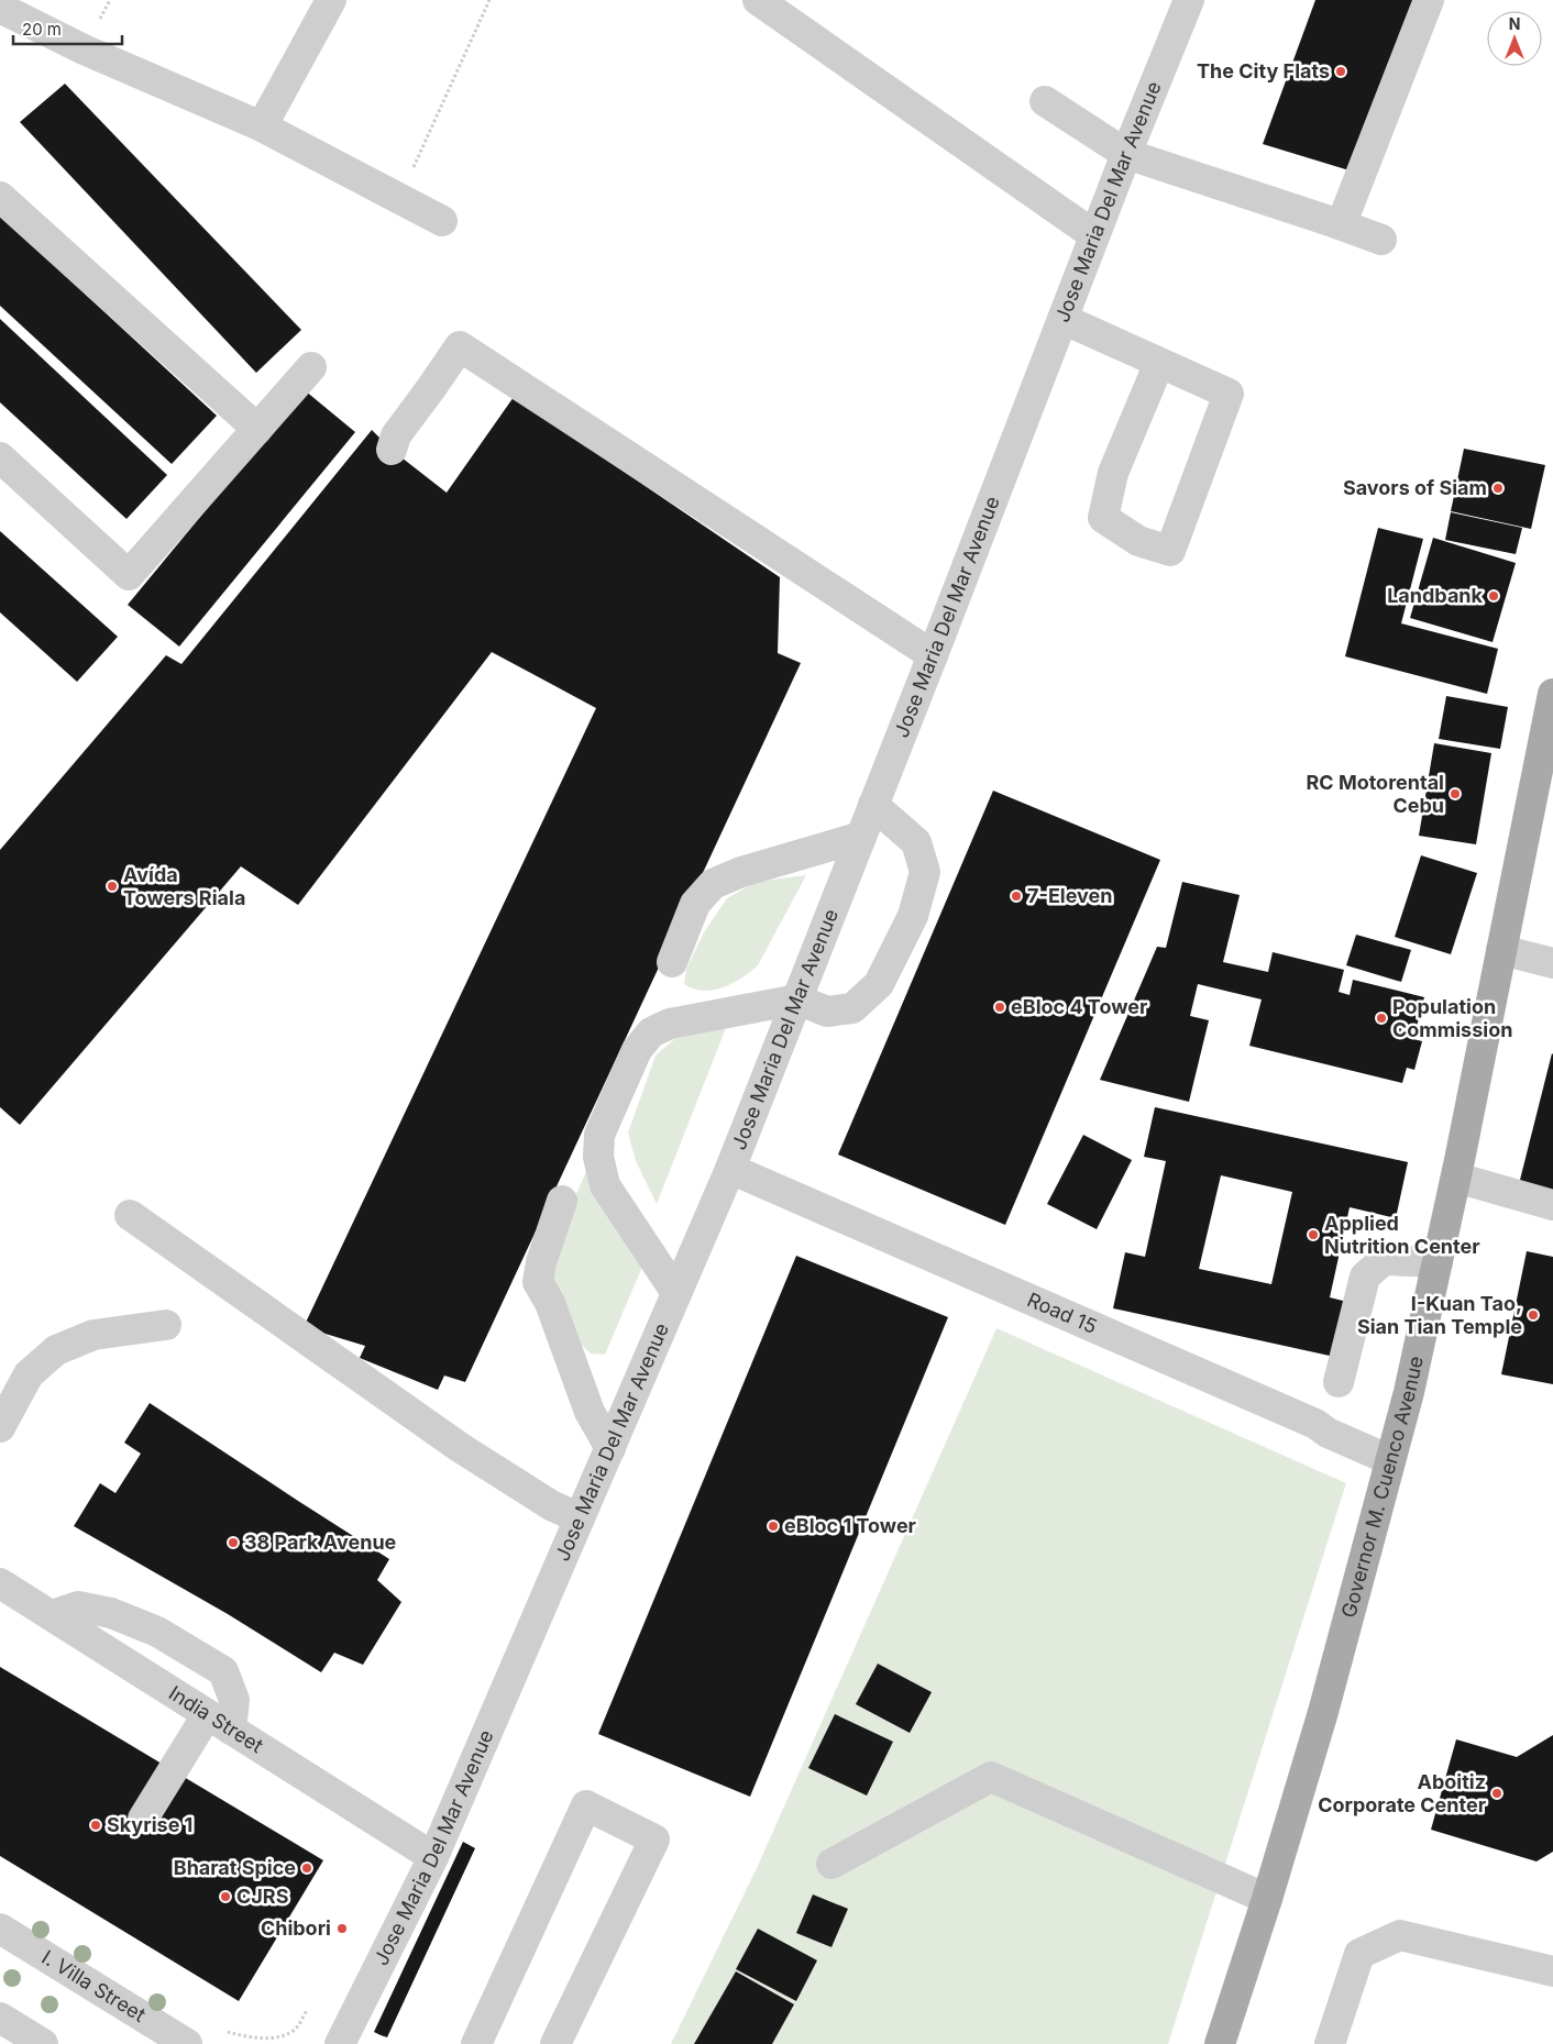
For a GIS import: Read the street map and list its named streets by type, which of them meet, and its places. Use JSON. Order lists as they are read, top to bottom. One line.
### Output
{"streets":{"main road":["Governor M. Cuenco Avenue"],"street":["Jose Maria Del Mar Avenue","Road 15","India Street","I. Villa Street"]},"crossings":[["Jose Maria Del Mar Avenue","Road 15"],["Jose Maria Del Mar Avenue","India Street"],["Road 15","Governor M. Cuenco Avenue"]],"places":["The City Flats","Savors of Siam","Landbank","RC Motorental Cebu","Avída Towers Riala","7-Eleven","eBloc 4 Tower","Population Commission","Applied Nutrition Center","I-Kuan Tao, Sian Tian Temple","eBloc 1 Tower","38 Park Avenue","Aboitiz Corporate Center","Skyrise 1","Bharat Spice","CJRS","Chibori"],"scale_bar":"20 m","north":"top"}
